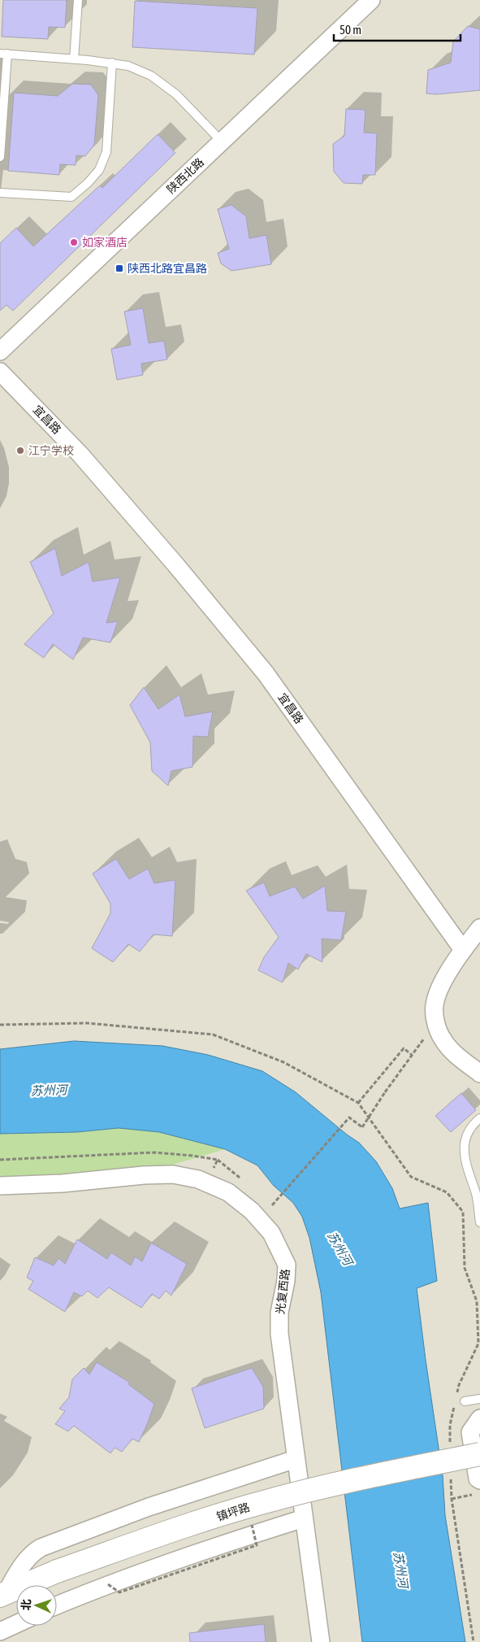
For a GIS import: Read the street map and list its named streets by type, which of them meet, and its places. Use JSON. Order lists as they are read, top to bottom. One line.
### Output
{"streets":{"main road":["镇坪路"],"street":["陕西北路","宜昌路","光复西路"]},"water":["苏州河"],"places":{"other":["如家酒店","江宁学校"],"transit":["陕西北路宜昌路"]},"scale_bar":"50 m","north":"left"}
